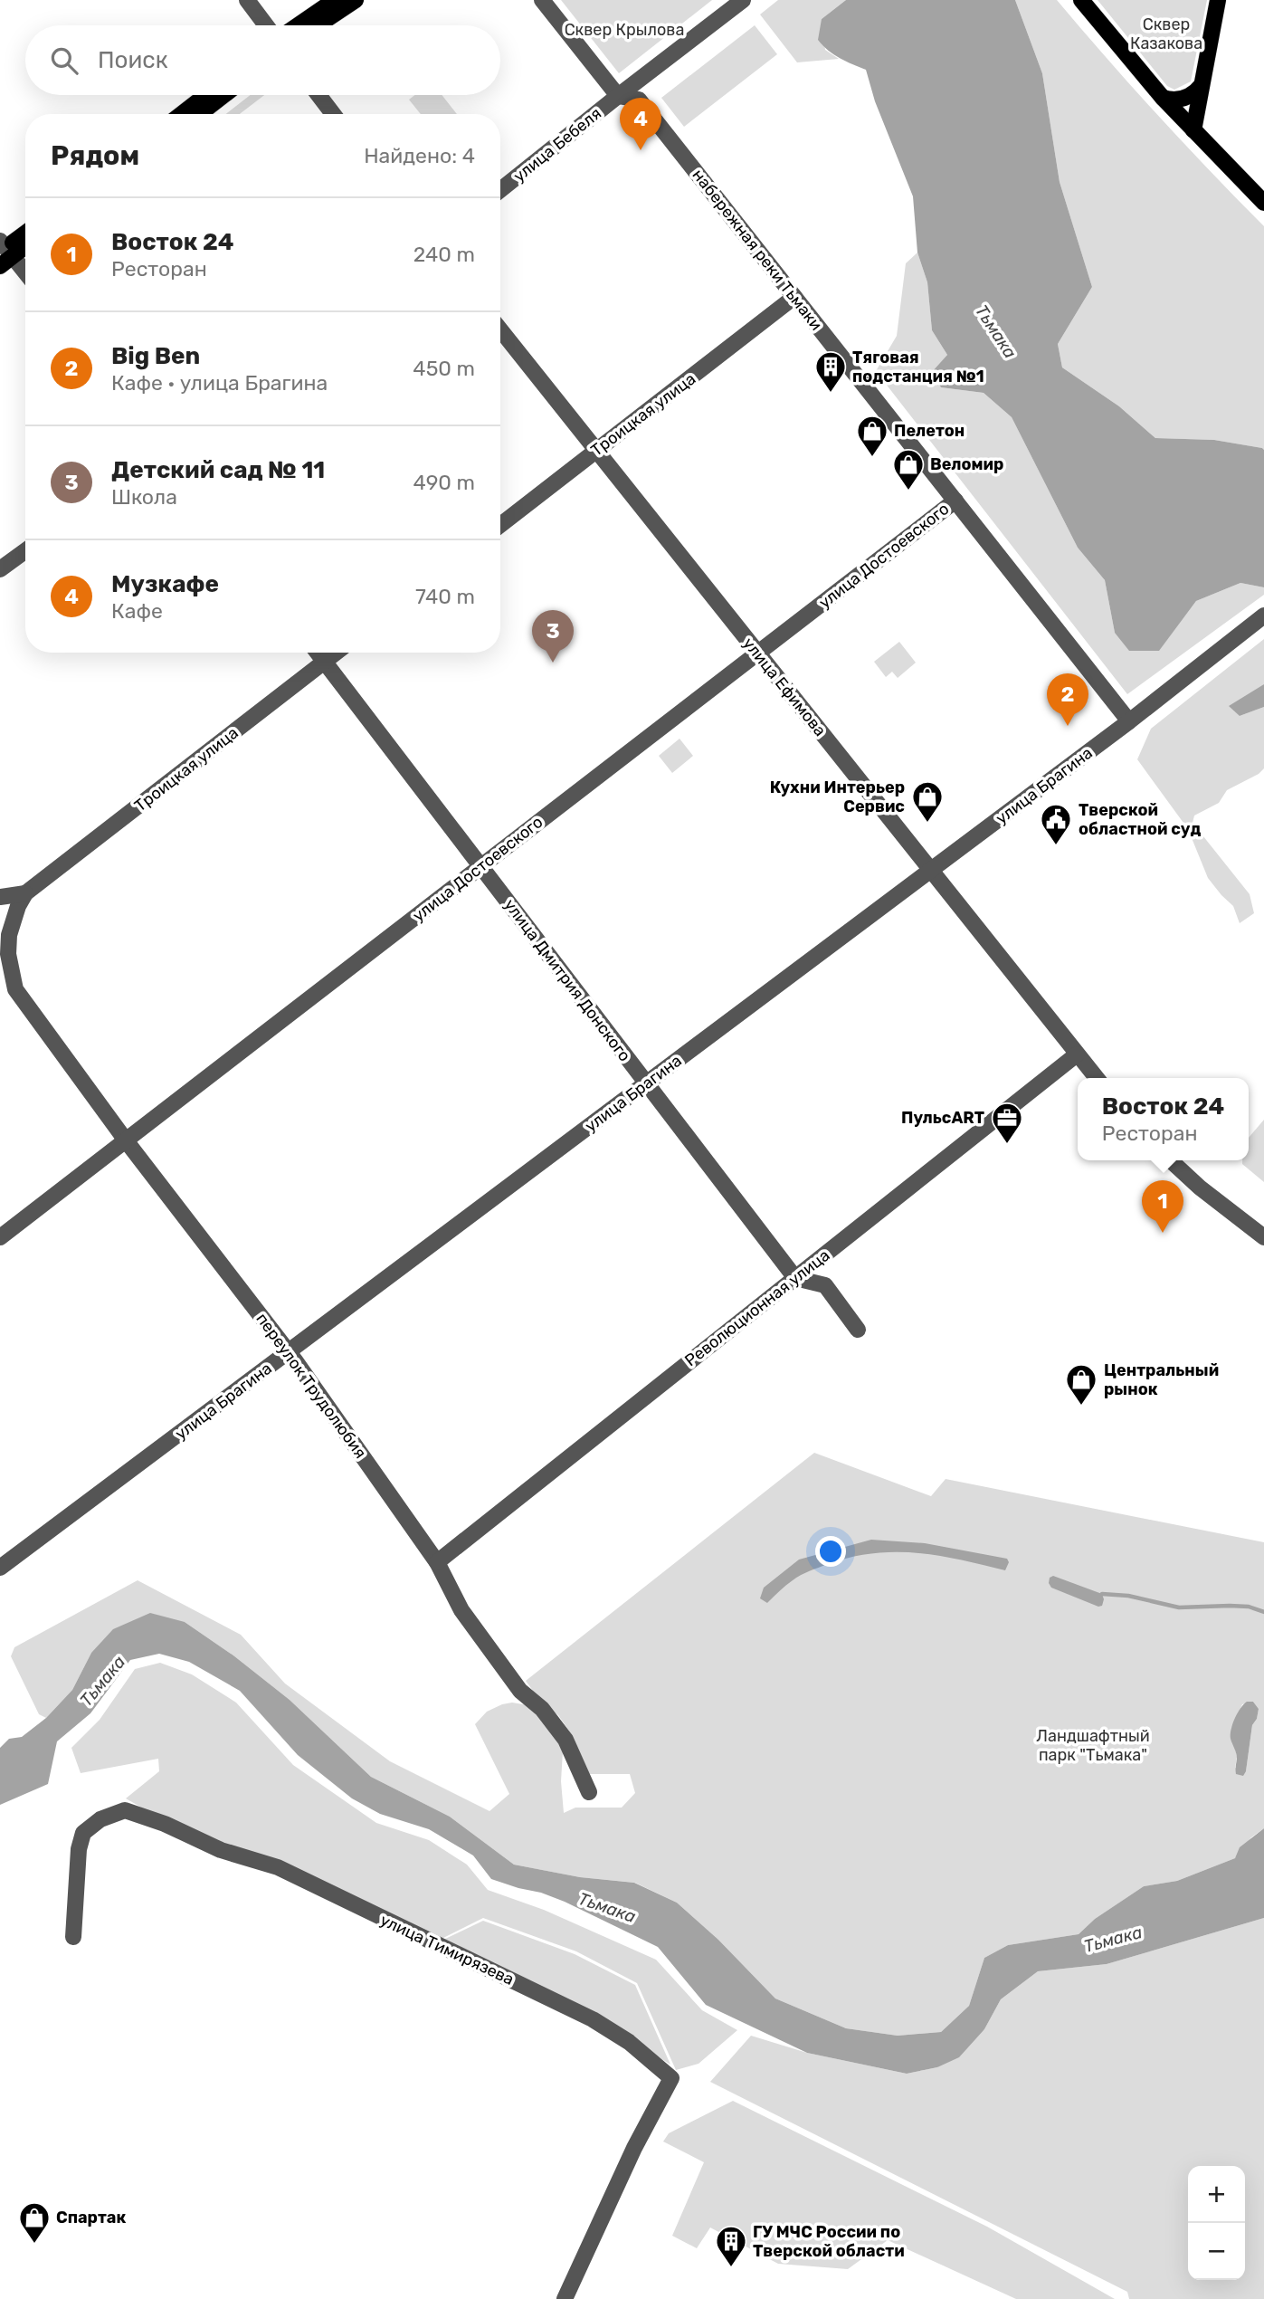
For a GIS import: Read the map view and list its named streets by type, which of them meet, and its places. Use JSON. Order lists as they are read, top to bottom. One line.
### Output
{"streets":{"street":["улица Бебеля","набережная реки Тьмаки","Троицкая улица","улица Достоевского","улица Ефимова","улица Брагина","улица Дмитрия Донского","Революционная улица","переулок Трудолюбия","улица Тимирязева"]},"crossings":[["улица Бебеля","набережная реки Тьмаки"],["набережная реки Тьмаки","Троицкая улица"],["набережная реки Тьмаки","улица Достоевского"],["набережная реки Тьмаки","улица Брагина"],["Троицкая улица","улица Ефимова"],["Троицкая улица","улица Дмитрия Донского"],["Троицкая улица","переулок Трудолюбия"],["улица Достоевского","улица Ефимова"],["улица Достоевского","улица Дмитрия Донского"],["улица Достоевского","переулок Трудолюбия"],["улица Ефимова","улица Брагина"],["улица Ефимова","Революционная улица"],["улица Брагина","улица Дмитрия Донского"],["улица Брагина","переулок Трудолюбия"],["улица Дмитрия Донского","Революционная улица"],["Революционная улица","переулок Трудолюбия"]],"water":["Тьмака"],"parks":["Сквер Казакова","Сквер Крылова","Ландшафтный парк \"Тьмака\""],"places":{"building":["Тяговая подстанция №1","ГУ МЧС России по Тверской области"],"shop":["Пелетон","Веломир","Кухни Интерьер Сервис","Центральный рынок","Спартак"],"public building":["Тверской областной суд"],"office":["ПульсART"]},"page":{"search":"Поиск","pins":["4","3","2","1"],"heading":["Рядом","Найдено: 4"],"list":[{"mark":"1","name":"Восток 24","note":"Ресторан","value":"240 m"},{"mark":"2","name":"Big Ben","note":"Кафе · улица Брагина","value":"450 m"},{"mark":"3","name":"Детский сад № 11","note":"Школа","value":"490 m"},{"mark":"4","name":"Музкафе","note":"Кафе","value":"740 m"}],"popup":["Восток 24","Ресторан"],"map_buttons":["+","−"]}}
